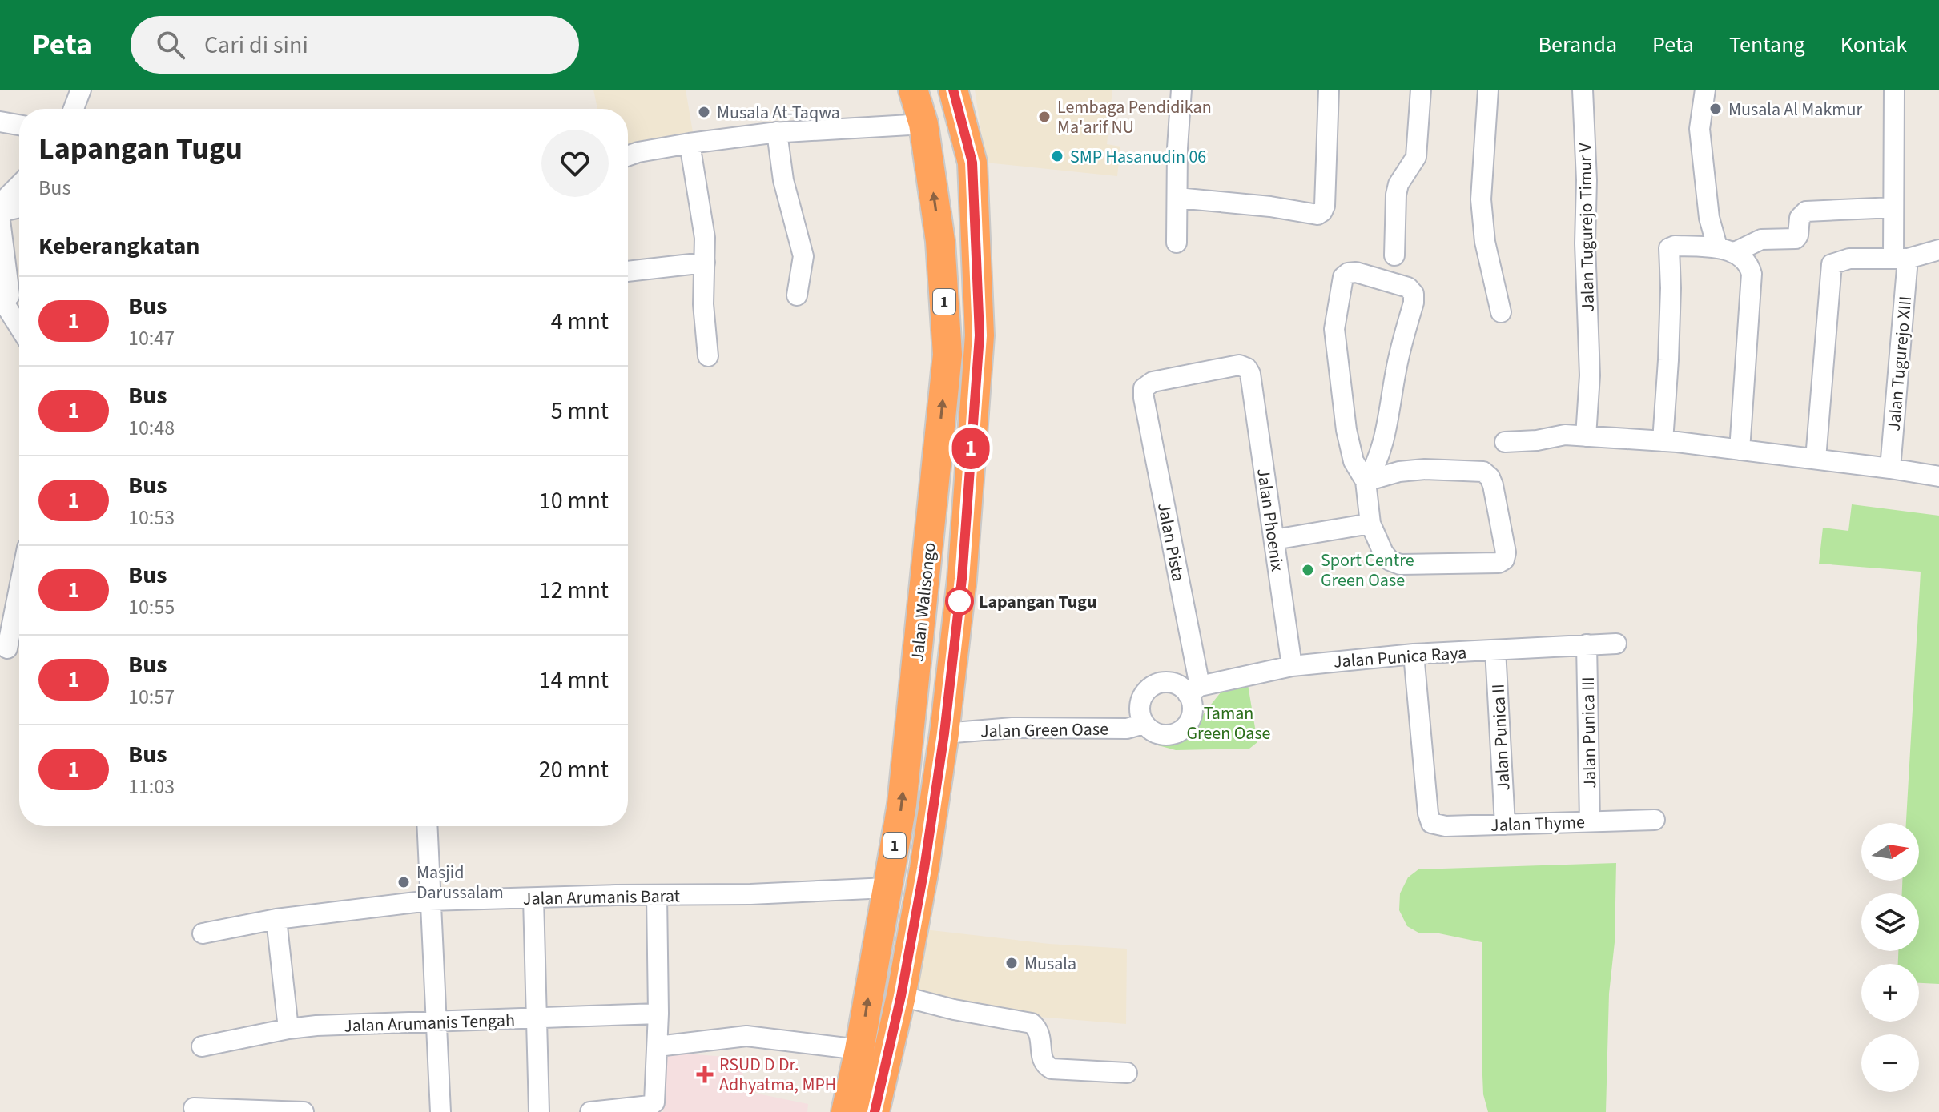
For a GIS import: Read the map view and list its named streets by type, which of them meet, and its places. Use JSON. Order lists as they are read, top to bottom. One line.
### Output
{"streets":{"highway":["1","Jalan Walisongo"],"street":["Jalan Tugurejo Timur V","Jalan Tugurejo XIII","Jalan Phoenix","Jalan Pista","Jalan Punica Raya","Jalan Green Oase","Jalan Punica III","Jalan Punica II","Jalan Thyme","Jalan Arumanis Barat","Jalan Arumanis Tengah"]},"crossings":[["Jalan Phoenix","Jalan Pista"],["Jalan Phoenix","Jalan Punica Raya"],["Jalan Pista","Jalan Punica Raya"],["Jalan Pista","Jalan Green Oase"],["Jalan Walisongo","Jalan Green Oase"],["Jalan Walisongo","Jalan Arumanis Barat"],["Jalan Punica Raya","Jalan Green Oase"],["Jalan Punica Raya","Jalan Punica III"],["Jalan Punica Raya","Jalan Punica II"],["Jalan Punica Raya","Jalan Thyme"],["Jalan Punica III","Jalan Thyme"],["Jalan Punica II","Jalan Thyme"]],"parks":["Taman Green Oase"],"places":{"other":["Musala Al Makmur","Musala At-Taqwa","Lembaga Pendidikan Ma'arif NU","SMP Hasanudin 06","Sport Centre Green Oase","Lapangan Tugu","Masjid Darussalam","Musala"],"health":["RSUD D Dr. Adhyatma, MPH"]},"lines":["bus line 1"],"north":"right","page":{"header":"Peta","search":"Cari di sini","nav":["Beranda","Peta","Tentang","Kontak"],"on_map":"1","heading":[["Lapangan Tugu","Bus"],"Keberangkatan"],"list":[{"mark":"1","name":"Bus","note":"10:47","value":"4 mnt"},{"mark":"1","name":"Bus","note":"10:48","value":"5 mnt"},{"mark":"1","name":"Bus","note":"10:53","value":"10 mnt"},{"mark":"1","name":"Bus","note":"10:55","value":"12 mnt"},{"mark":"1","name":"Bus","note":"10:57","value":"14 mnt"},{"mark":"1","name":"Bus","note":"11:03","value":"20 mnt"}],"map_buttons":["+","−"]}}
